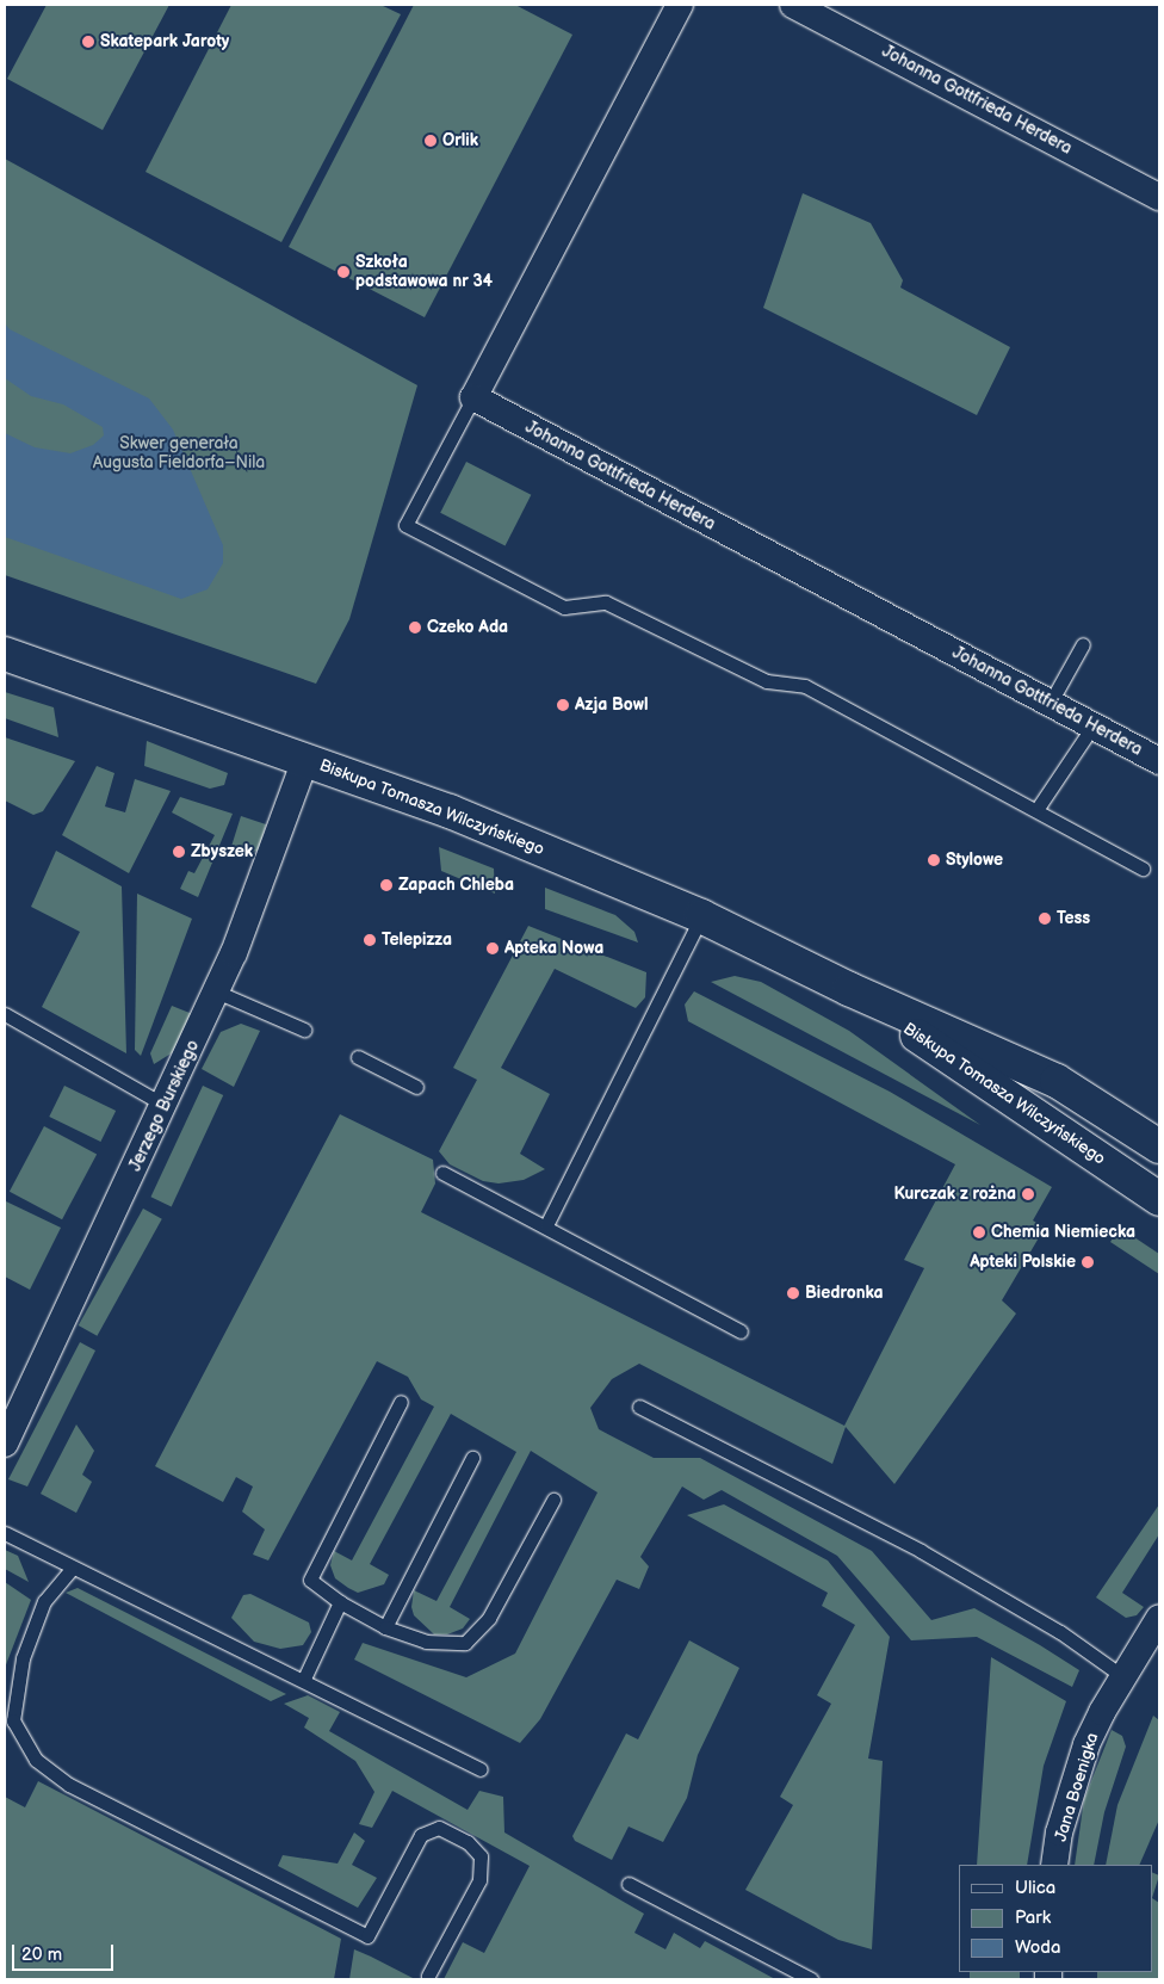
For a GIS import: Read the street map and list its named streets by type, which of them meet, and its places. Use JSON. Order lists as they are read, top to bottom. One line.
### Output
{"streets":{"street":["Johanna Gottfrieda Herdera","Biskupa Tomasza Wilczyńskiego","Jerzego Burskiego","Jana Boenigka"]},"crossings":[["Biskupa Tomasza Wilczyńskiego","Jerzego Burskiego"]],"parks":["Skwer generała Augusta Fieldorfa–Nila"],"places":["Skatepark Jaroty","Orlik","Szkoła podstawowa nr 34","Czeko Ada","Azja Bowl","Zbyszek","Stylowe","Zapach Chleba","Tess","Telepizza","Apteka Nowa","Kurczak z rożna","Chemia Niemiecka","Apteki Polskie","Biedronka"],"legend":["Ulica","Park","Woda"],"scale_bar":"20 m"}
